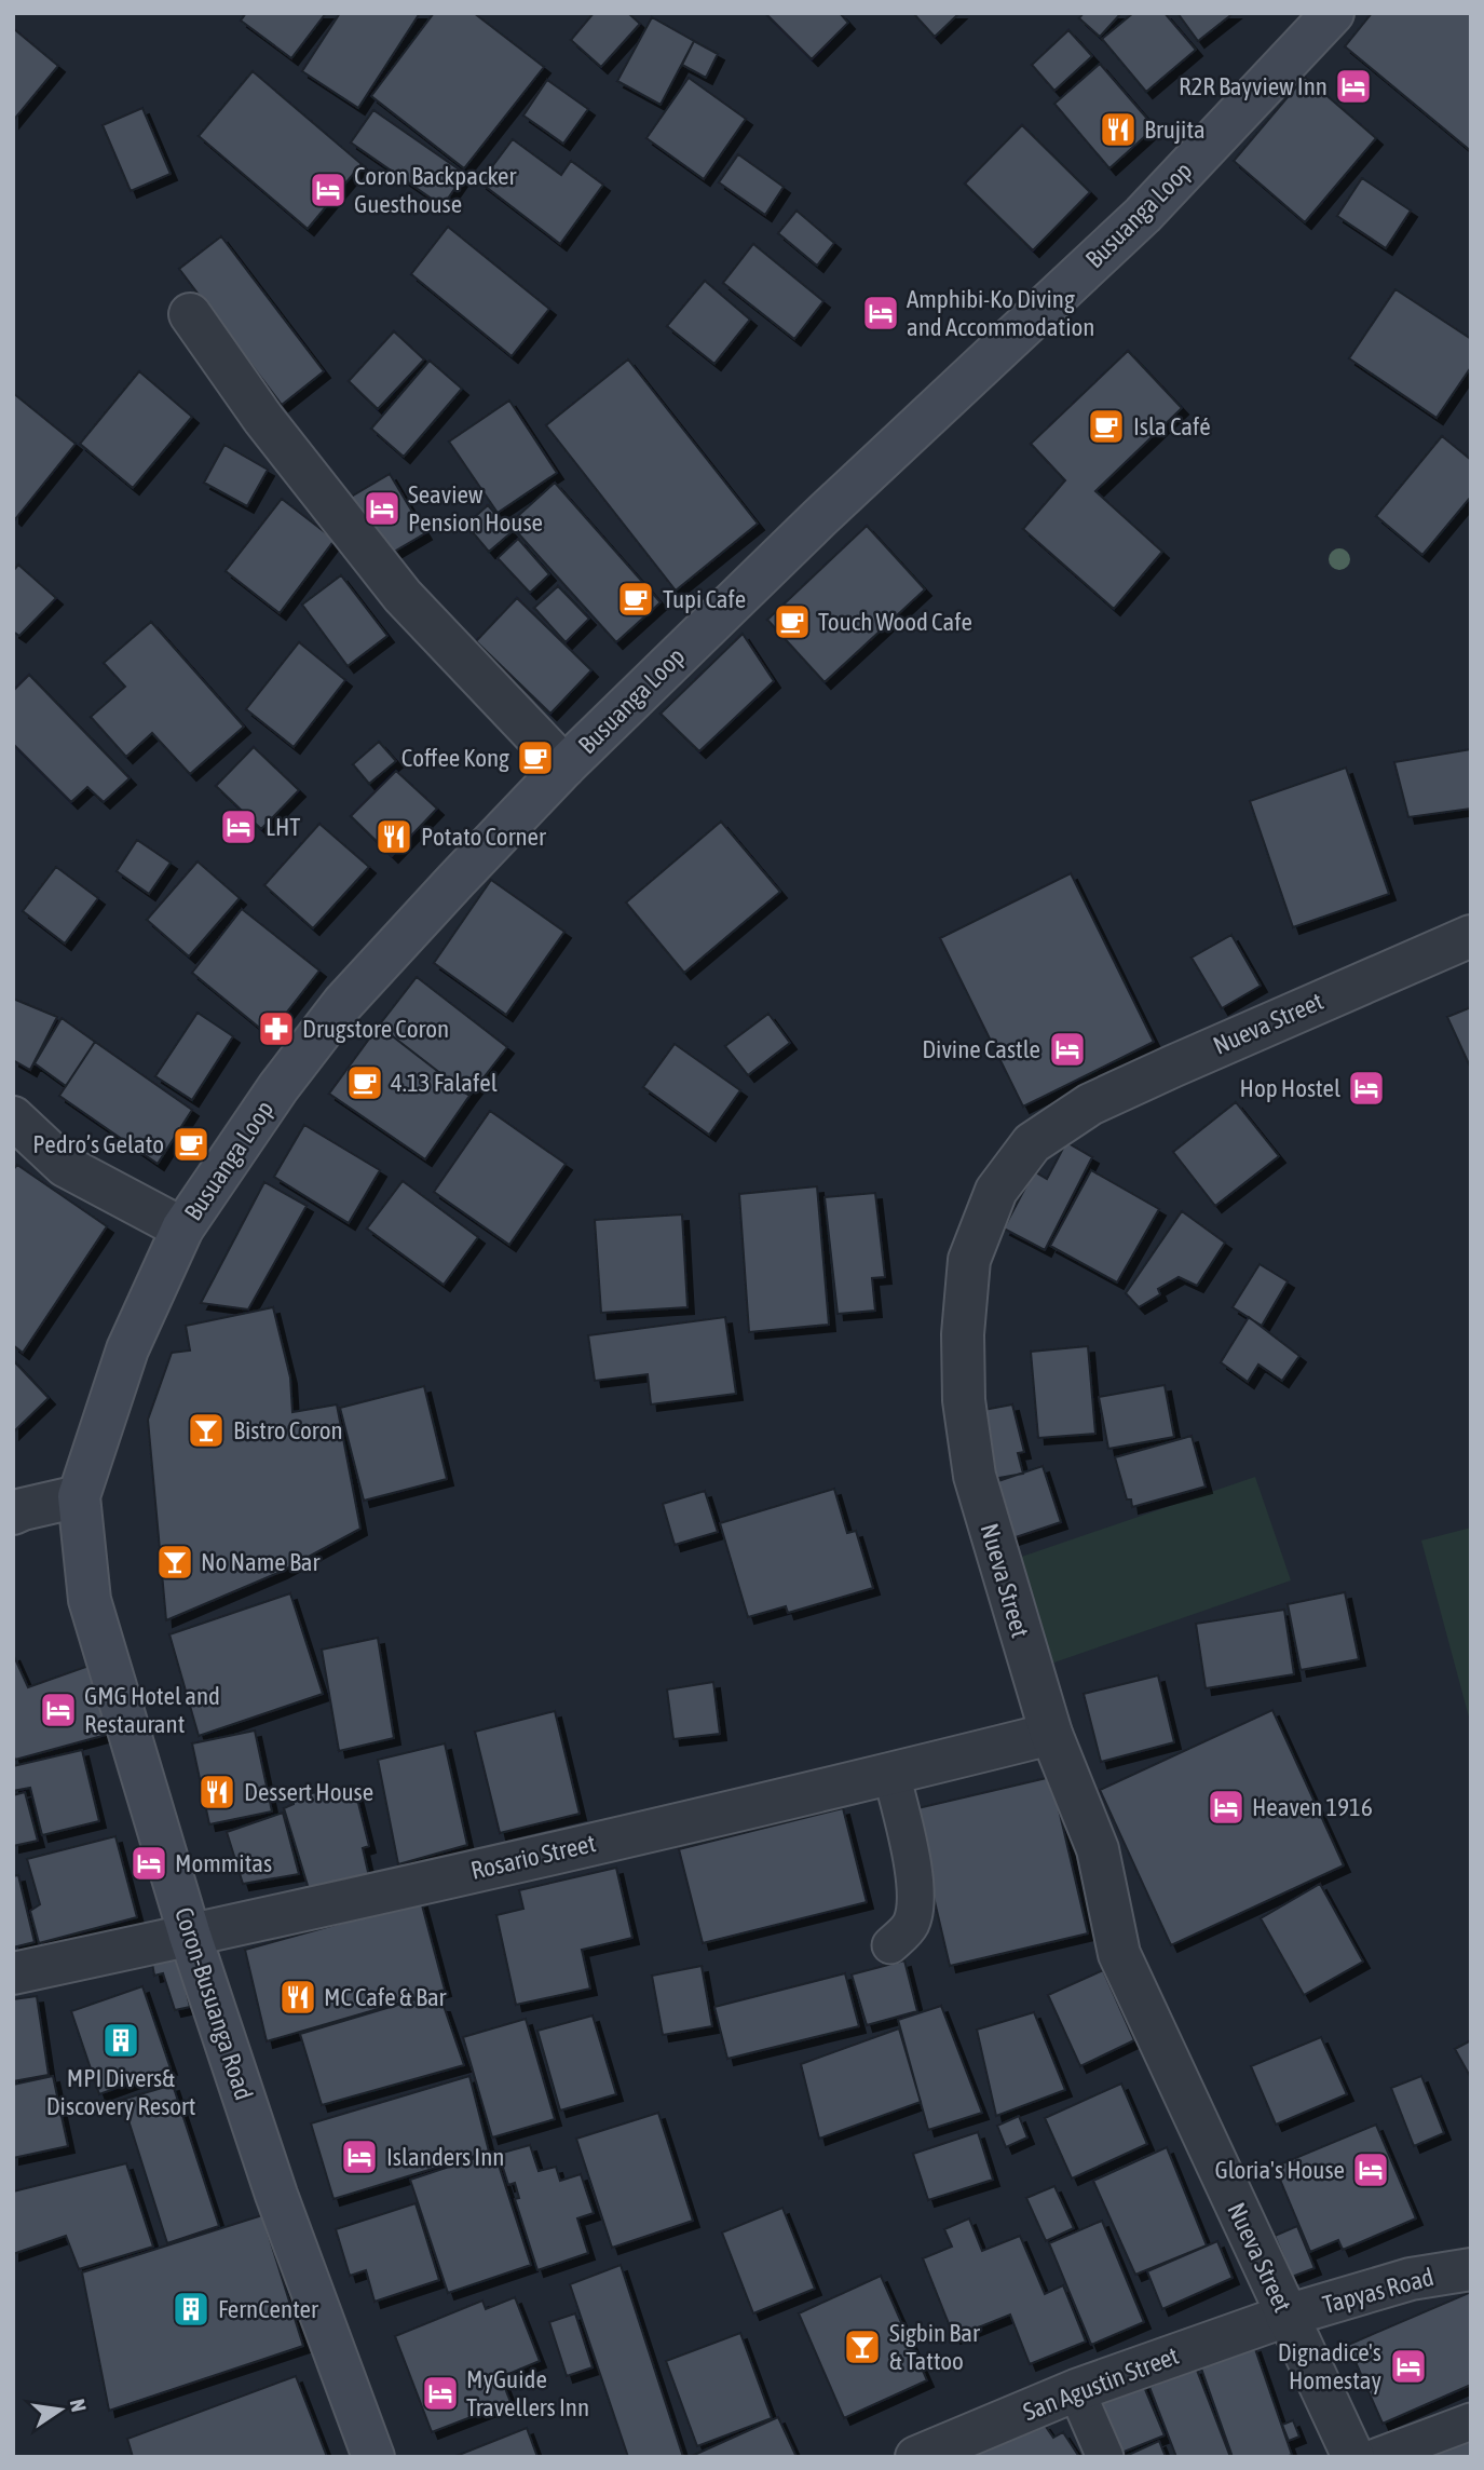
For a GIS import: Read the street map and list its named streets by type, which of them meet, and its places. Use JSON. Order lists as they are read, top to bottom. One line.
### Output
{"streets":{"main road":["Busuanga Loop","Coron-Busuanga Road"],"street":["Nueva Street","Rosario Street","Tapyas Road","San Agustin Street"]},"crossings":[["Busuanga Loop","Coron-Busuanga Road"],["Nueva Street","Rosario Street"],["Nueva Street","Tapyas Road"],["Nueva Street","San Agustin Street"],["Rosario Street","Coron-Busuanga Road"],["Tapyas Road","San Agustin Street"]],"places":{"hotel":["R2R Bayview Inn","Coron Backpacker Guesthouse","Amphibi-Ko Diving and Accommodation","Seaview Pension House","LHT","Divine Castle","Hop Hostel","GMG Hotel and Restaurant","Heaven 1916","Mommitas","Islanders Inn","Gloria's House","Dignadice's Homestay","MyGuide Travellers Inn"],"restaurant":["Brujita","Potato Corner","Dessert House","MC Cafe & Bar"],"cafe":["Isla Café","Tupi Cafe","Touch Wood Cafe","Coffee Kong","4.13 Falafel","Pedro’s Gelato"],"pharmacy":["Drugstore Coron"],"bar":["Bistro Coron","No Name Bar","Sigbin Bar & Tattoo"],"building":["MPI Divers& Discovery Resort","FernCenter"]},"north":"right"}
